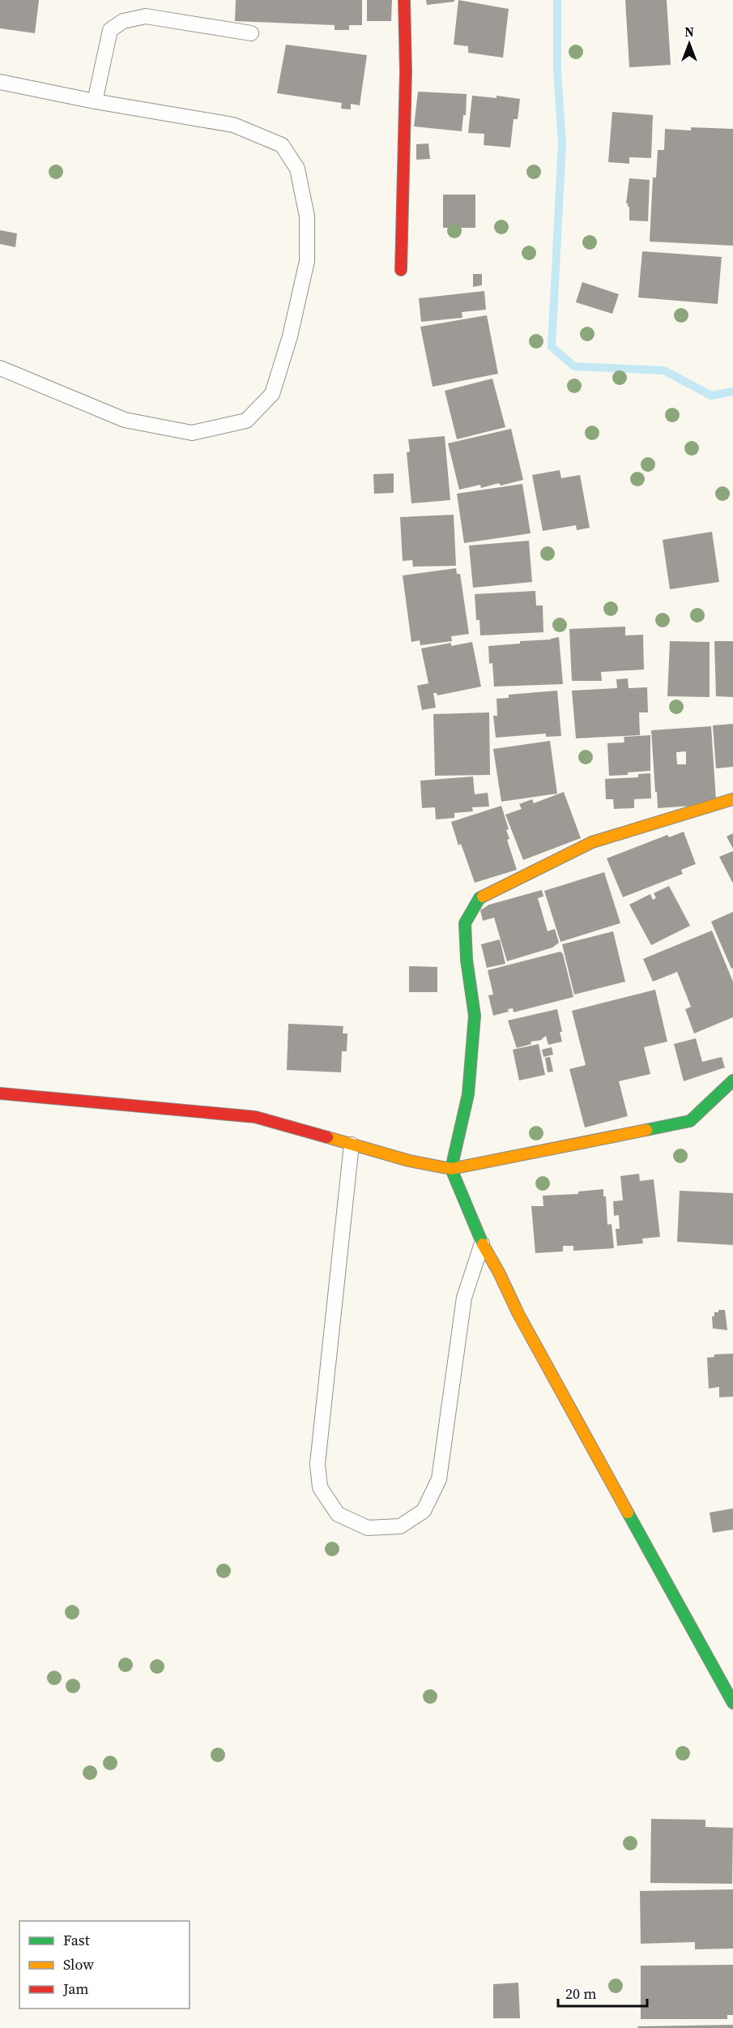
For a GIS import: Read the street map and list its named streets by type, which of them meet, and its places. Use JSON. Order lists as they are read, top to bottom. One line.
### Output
{"legend":["Fast","Slow","Jam"],"scale_bar":"20 m","north":"top"}
